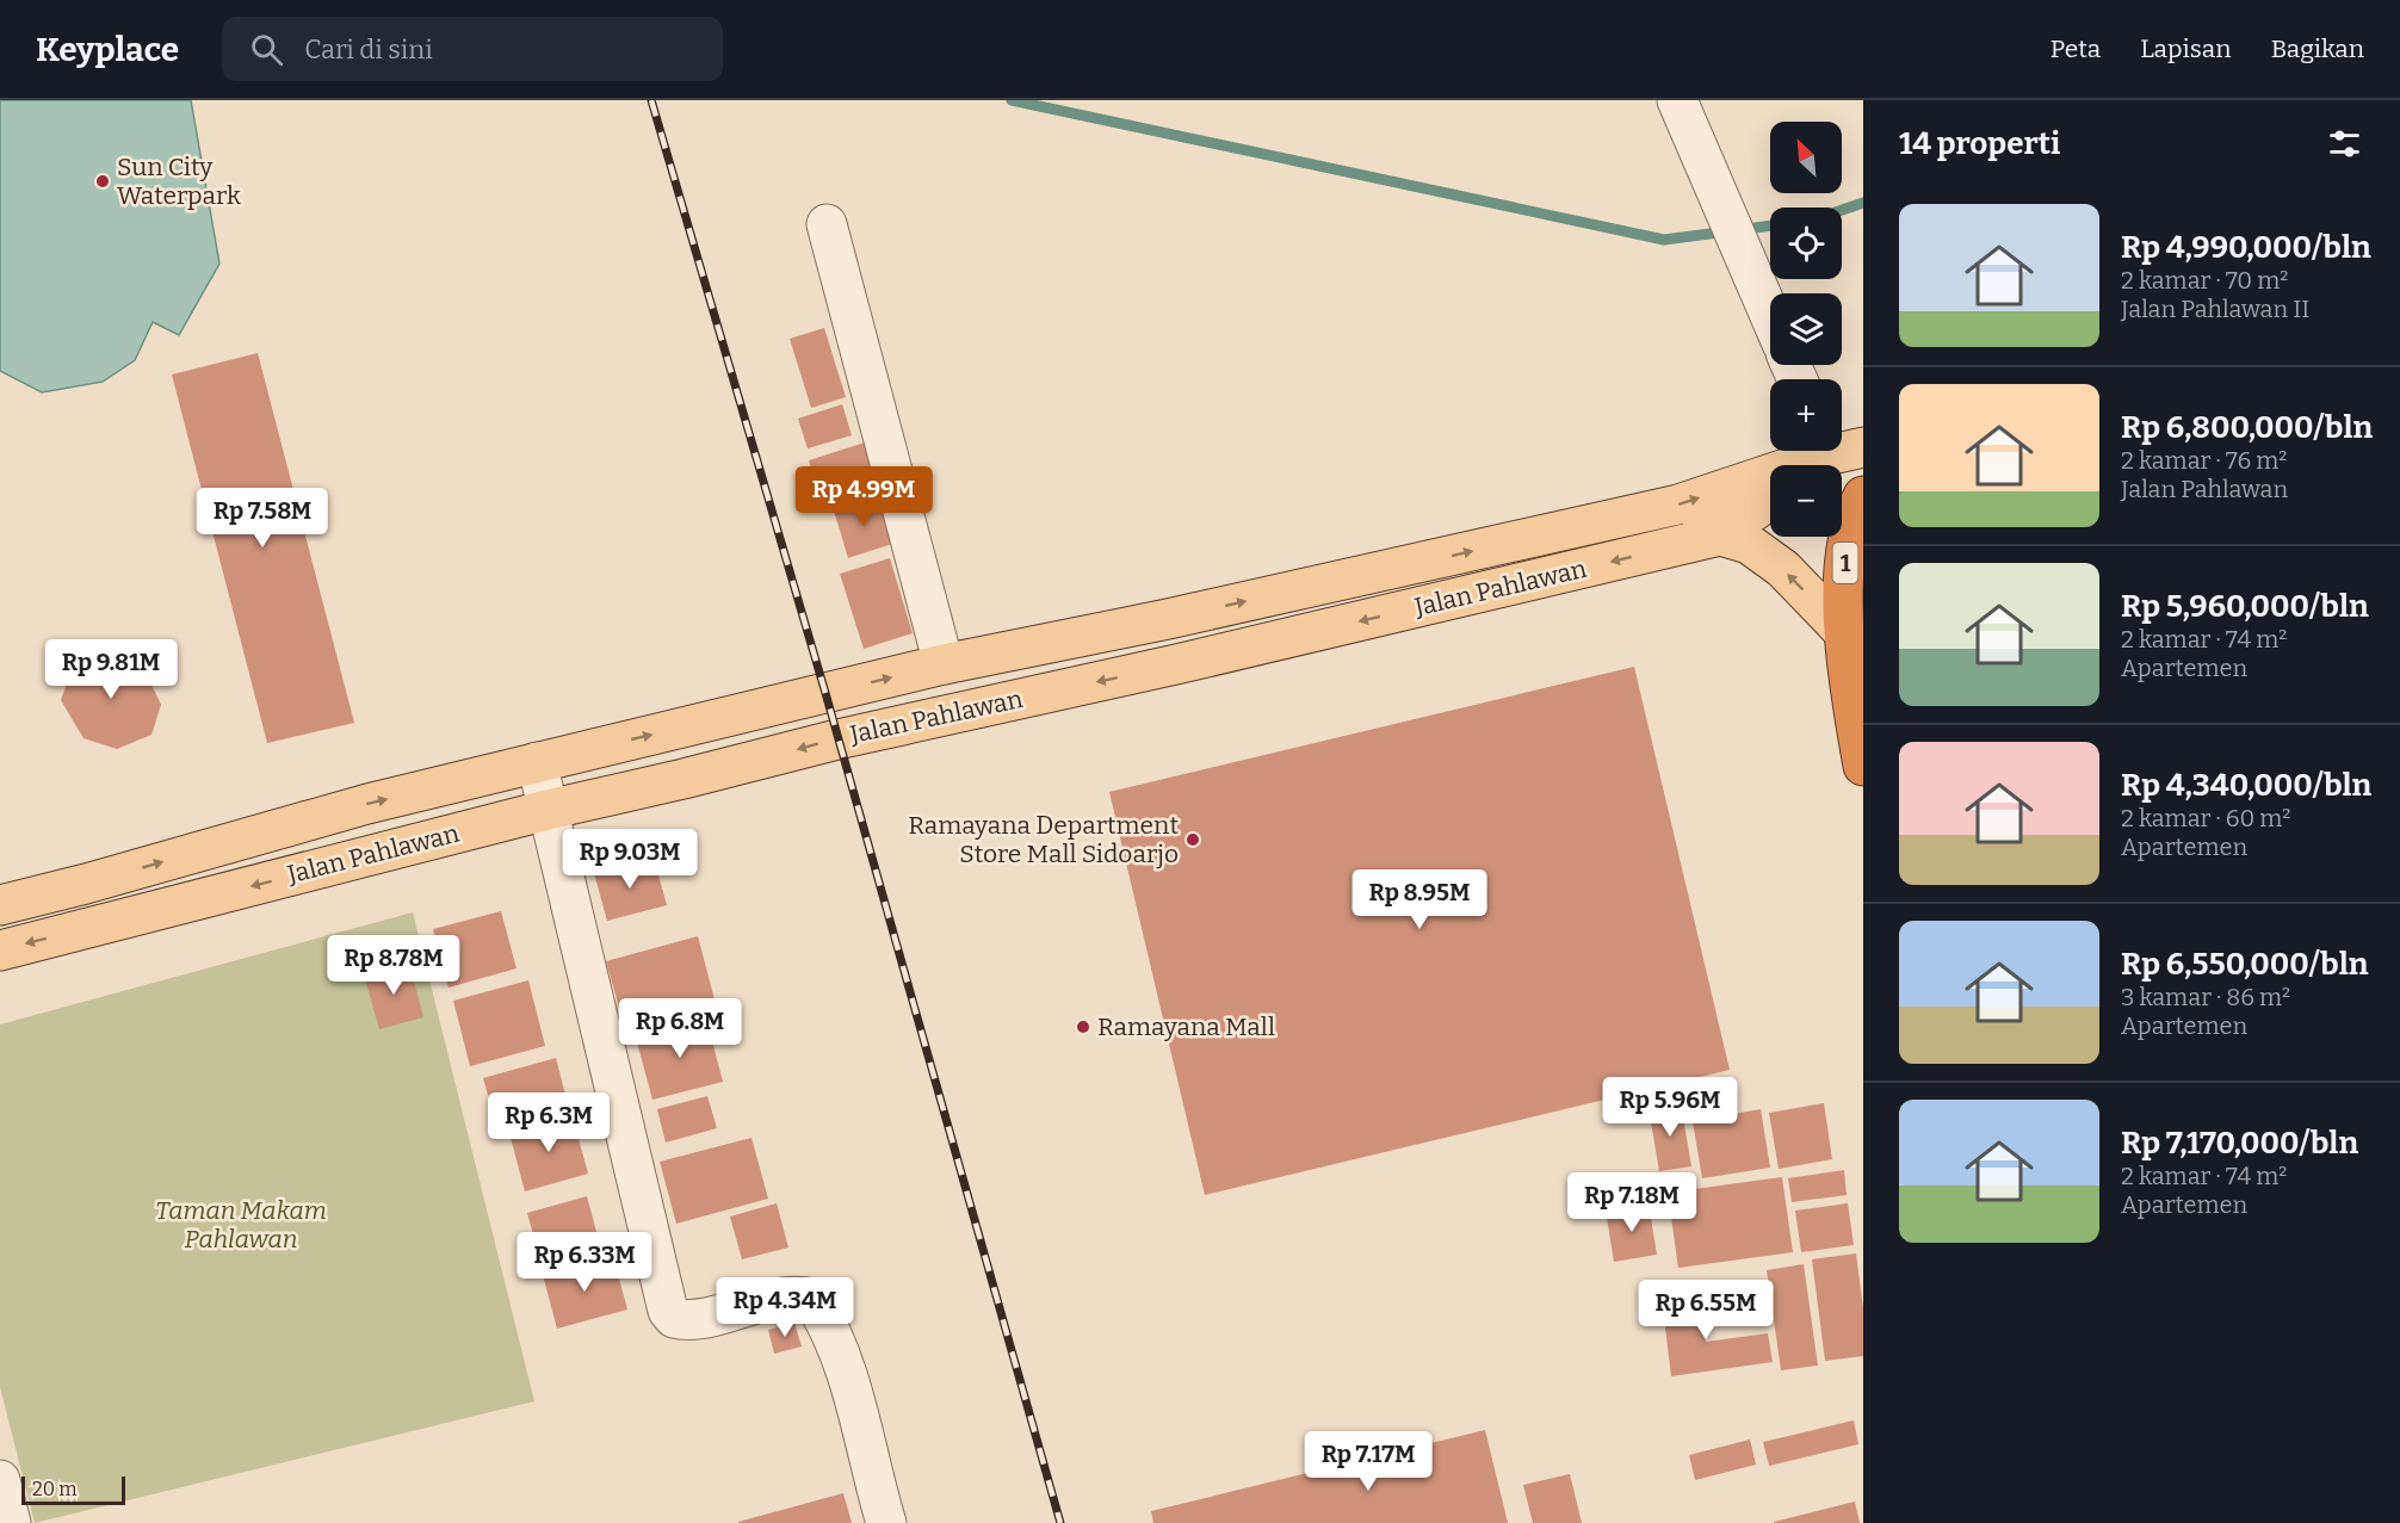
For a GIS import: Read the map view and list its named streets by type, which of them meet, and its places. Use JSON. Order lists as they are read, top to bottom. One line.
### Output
{"streets":{"highway":["1"],"main road":["Jalan Pahlawan"]},"crossings":[["1","Jalan Pahlawan"]],"parks":["Taman Makam Pahlawan"],"places":["Sun City Waterpark","Ramayana Department Store Mall Sidoarjo","Ramayana Mall"],"scale_bar":"20 m","north":"top left","page":{"header":"Keyplace","search":"Cari di sini","nav":["Peta","Lapisan","Bagikan"],"heading":"14 properti","map_buttons":["+","−"],"list":[{"name":"Rp 4,990,000/bln","note":"2 kamar · 70 m² · Jalan Pahlawan II"},{"name":"Rp 6,800,000/bln","note":"2 kamar · 76 m² · Jalan Pahlawan"},{"name":"Rp 5,960,000/bln","note":"2 kamar · 74 m² · Apartemen"},{"name":"Rp 4,340,000/bln","note":"2 kamar · 60 m² · Apartemen"},{"name":"Rp 6,550,000/bln","note":"3 kamar · 86 m² · Apartemen"},{"name":"Rp 7,170,000/bln","note":"2 kamar · 74 m² · Apartemen"}],"price":["Rp 4.99M","Rp 7.58M","Rp 9.81M","Rp 9.03M","Rp 8.95M","Rp 8.78M","Rp 6.8M","Rp 5.96M","Rp 6.3M","Rp 7.18M","Rp 6.33M","Rp 4.34M","Rp 6.55M","Rp 7.17M"],"scale":"20 m"}}
